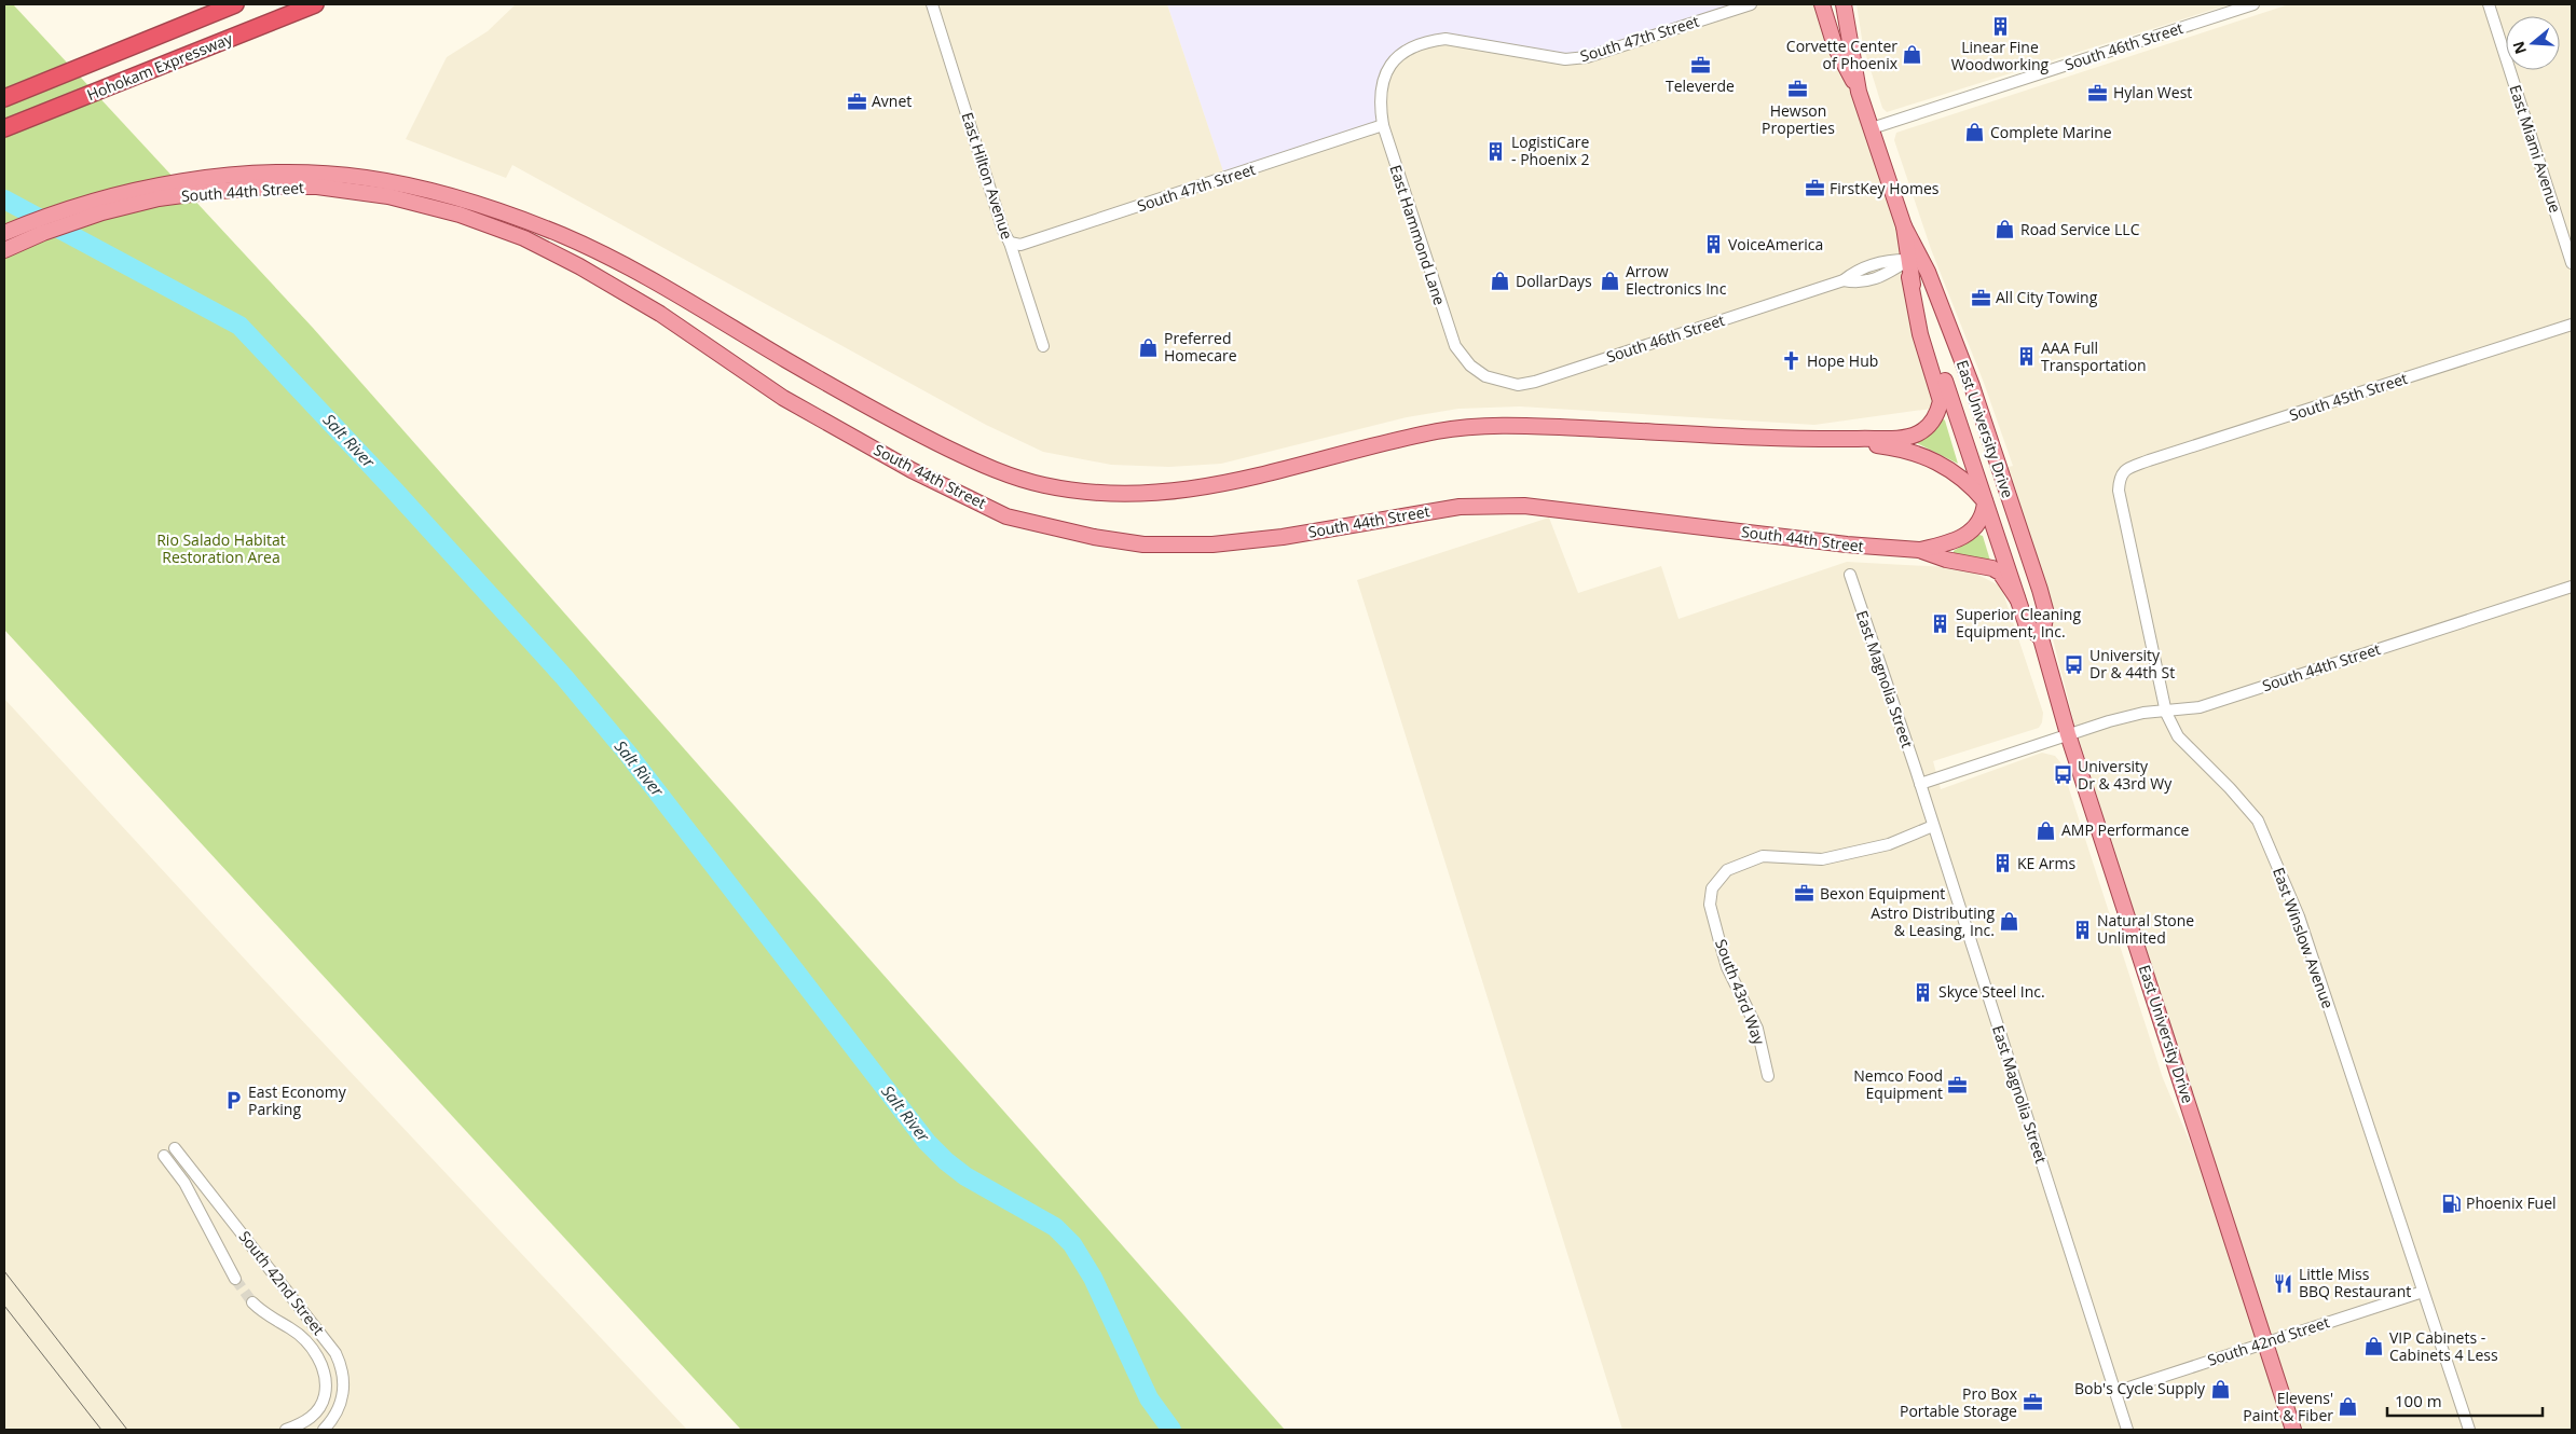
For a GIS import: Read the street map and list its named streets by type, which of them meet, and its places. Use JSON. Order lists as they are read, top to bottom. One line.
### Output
{"streets":{"highway":["Hohokam Expressway"],"main road":["South 44th Street","East University Drive"],"street":["South 47th Street","South 46th Street","East Miami Avenue","East Hilton Avenue","East Hammond Lane","South 45th Street","East Magnolia Street","East Winslow Avenue","South 43rd Way","South 42nd Street"]},"crossings":[["South 47th Street","East Hilton Avenue"],["South 47th Street","East Hammond Lane"],["South 46th Street","East Hammond Lane"],["South 46th Street","East University Drive"],["South 44th Street","East University Drive"],["South 44th Street","East Winslow Avenue"],["South 45th Street","East Winslow Avenue"],["East University Drive","South 42nd Street"],["East Magnolia Street","South 43rd Way"],["East Magnolia Street","South 42nd Street"],["East Winslow Avenue","South 42nd Street"]],"water":["Salt River"],"parks":["Rio Salado Habitat Restoration Area"],"places":{"building":["Linear Fine Woodworking","LogistiCare - Phoenix 2","VoiceAmerica","AAA Full Transportation","Superior Cleaning Equipment, Inc.","KE Arms","Natural Stone Unlimited","Skyce Steel Inc."],"shop":["Corvette Center of Phoenix","Complete Marine","Road Service LLC","Arrow Electronics Inc","DollarDays","Preferred Homecare","AMP Performance","Astro Distributing & Leasing, Inc.","VIP Cabinets - Cabinets 4 Less","Bob's Cycle Supply","Elevens' Paint & Fiber"],"office":["Televerde","Hewson Properties","Hylan West","Avnet","FirstKey Homes","All City Towing","Bexon Equipment","Nemco Food Equipment","Pro Box Portable Storage"],"church":["Hope Hub"],"bus stop":["University Dr & 44th St","University Dr & 43rd Wy"],"parking":["East Economy Parking"],"fuel station":["Phoenix Fuel"],"restaurant":["Little Miss BBQ Restaurant"]},"scale_bar":"100 m","north":"left"}
